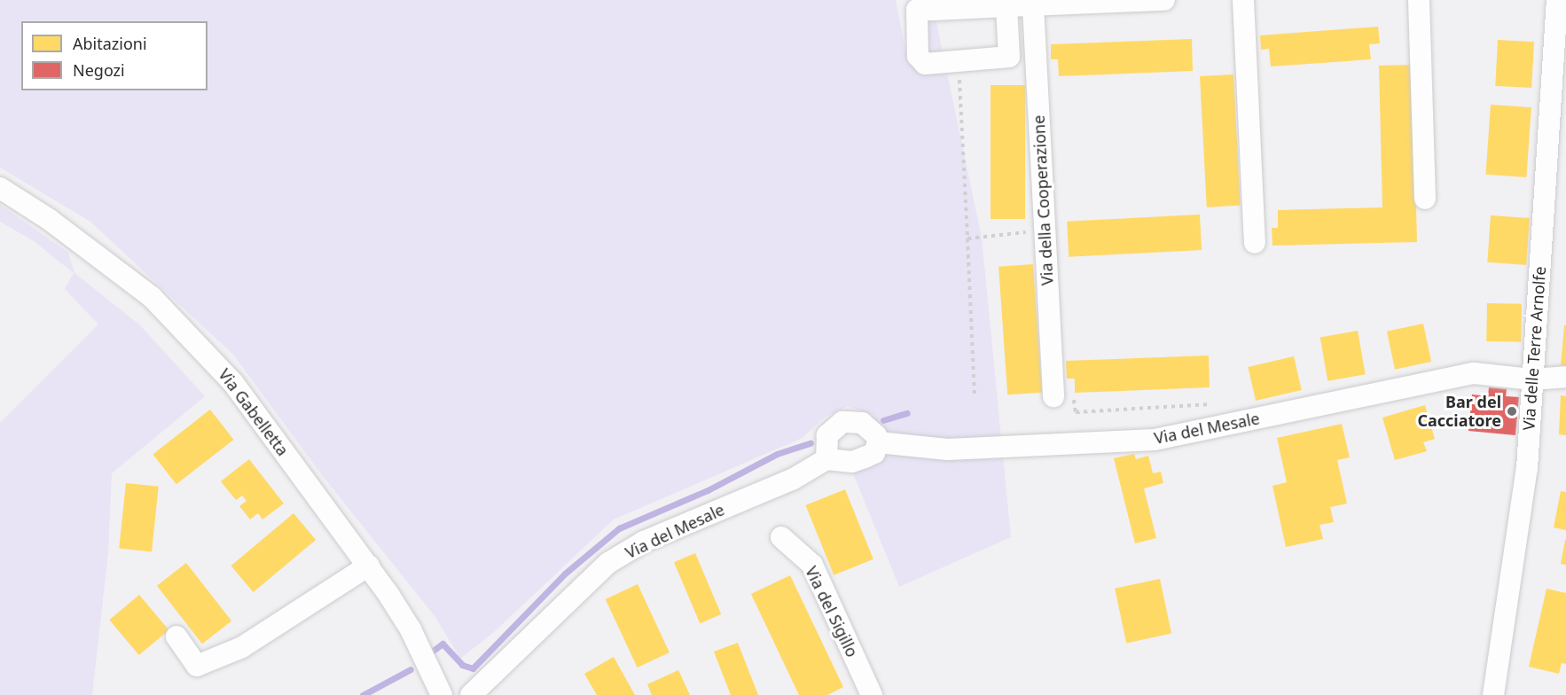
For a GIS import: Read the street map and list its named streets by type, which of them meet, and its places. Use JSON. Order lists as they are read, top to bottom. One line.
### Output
{"streets":{"street":["Via della Cooperazione","Via delle Terre Arnolfe","Via Gabelletta","Via del Mesale","Via del Sigillo"]},"crossings":[["Via delle Terre Arnolfe","Via del Mesale"]],"places":["Bar del Cacciatore"],"legend":["Abitazioni","Negozi"]}
